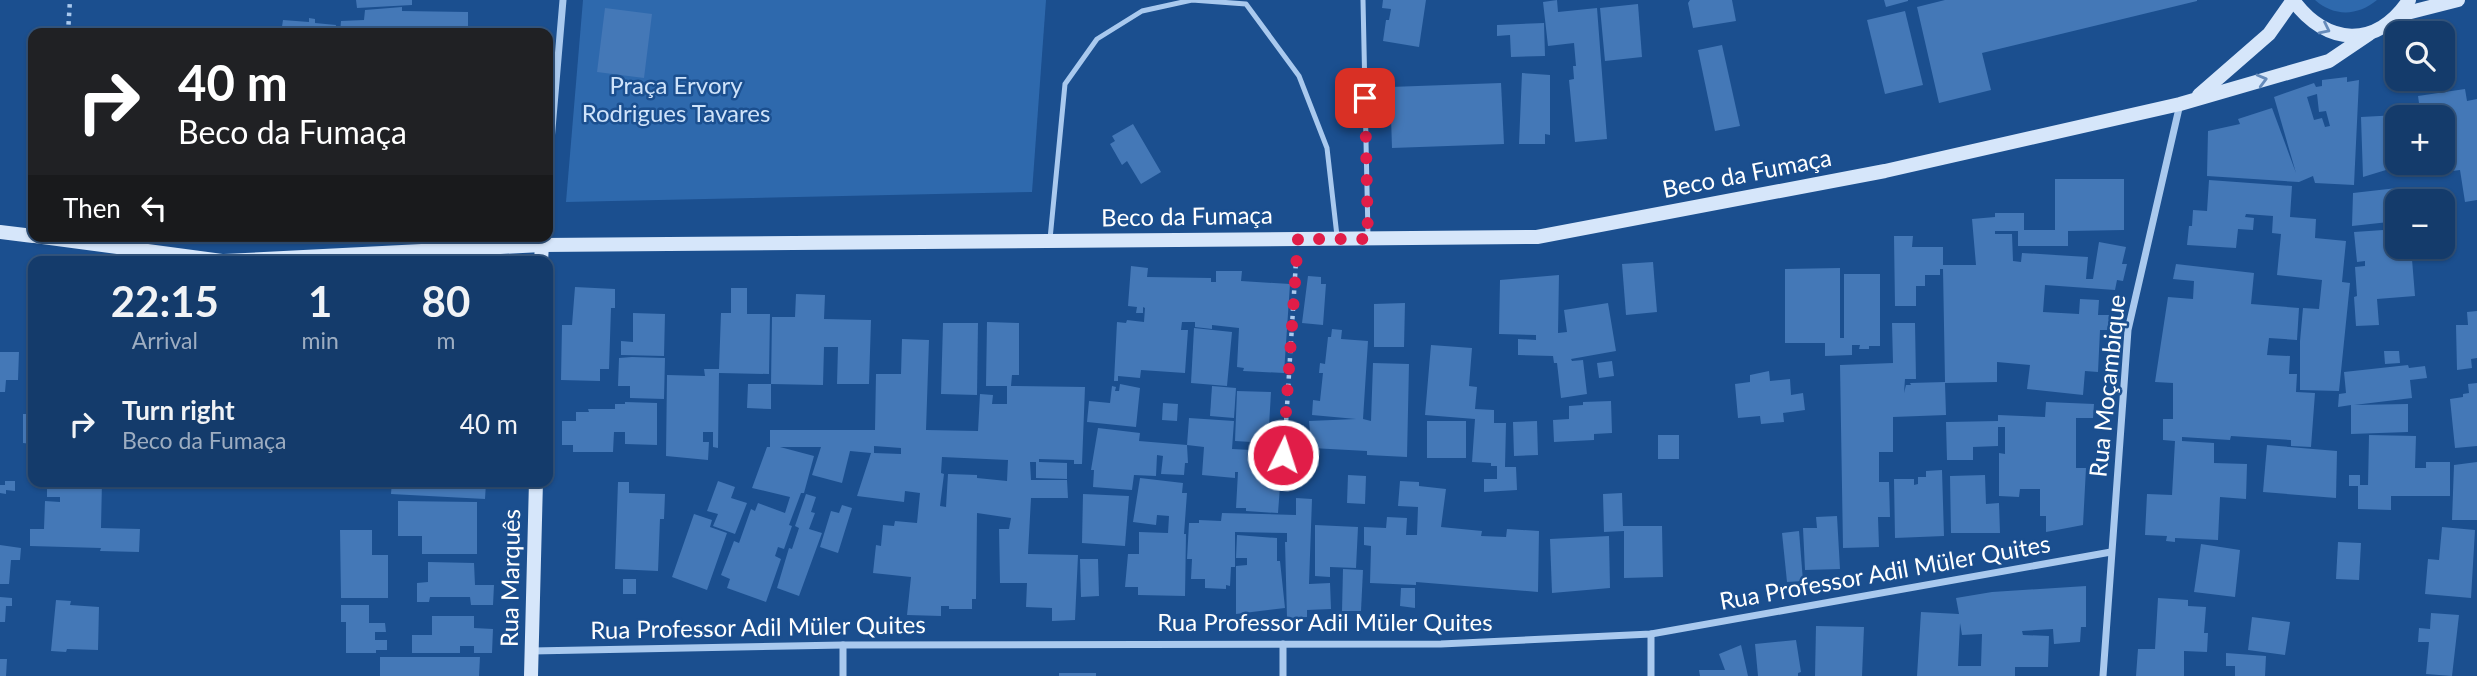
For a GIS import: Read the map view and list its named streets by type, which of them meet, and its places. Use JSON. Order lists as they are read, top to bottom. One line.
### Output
{"streets":{"main road":["Beco da Fumaça","Rua Marquês"],"street":["Rua Moçambique","Rua Professor Adil Müler Quites"]},"crossings":[["Beco da Fumaça","Rua Moçambique"],["Rua Moçambique","Rua Professor Adil Müler Quites"],["Rua Professor Adil Müler Quites","Rua Marquês"]],"parks":["Praça Ervory Rodrigues Tavares"],"page":{"map_buttons":["+","−"],"turn":["40 m","Beco da Fumaça"],"then":"Then","eta":["22:15","Arrival","1","min","80","m"],"list":[{"name":"Turn right","note":"Beco da Fumaça","value":"40 m"}]}}
